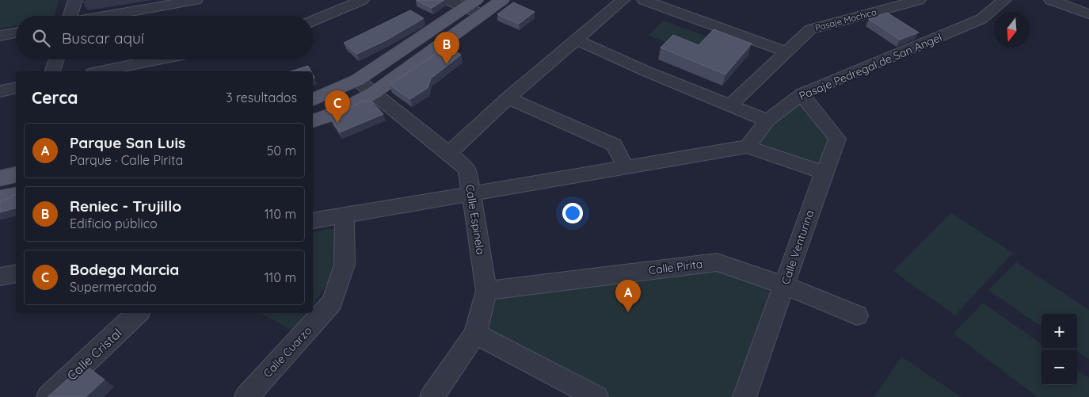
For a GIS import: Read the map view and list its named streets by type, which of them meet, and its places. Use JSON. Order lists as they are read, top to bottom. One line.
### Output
{"streets":{"street":["Pasaje Mochica","Pasaje Pedregal de San Angel","Calle Espinela","Calle Venturina","Calle Pirita","Calle Cuarzo","Calle Cristal"]},"crossings":[["Pasaje Pedregal de San Angel","Calle Venturina"],["Calle Espinela","Calle Pirita"],["Calle Venturina","Calle Pirita"]],"north":"bottom","page":{"search":"Buscar aquí","pins":["B","C","A"],"heading":["Cerca","3 resultados"],"list":[{"mark":"A","name":"Parque San Luis","note":"Parque · Calle Pirita","value":"50 m"},{"mark":"B","name":"Reniec - Trujillo","note":"Edificio público","value":"110 m"},{"mark":"C","name":"Bodega Marcia","note":"Supermercado","value":"110 m"}],"map_buttons":["+","−"]}}
